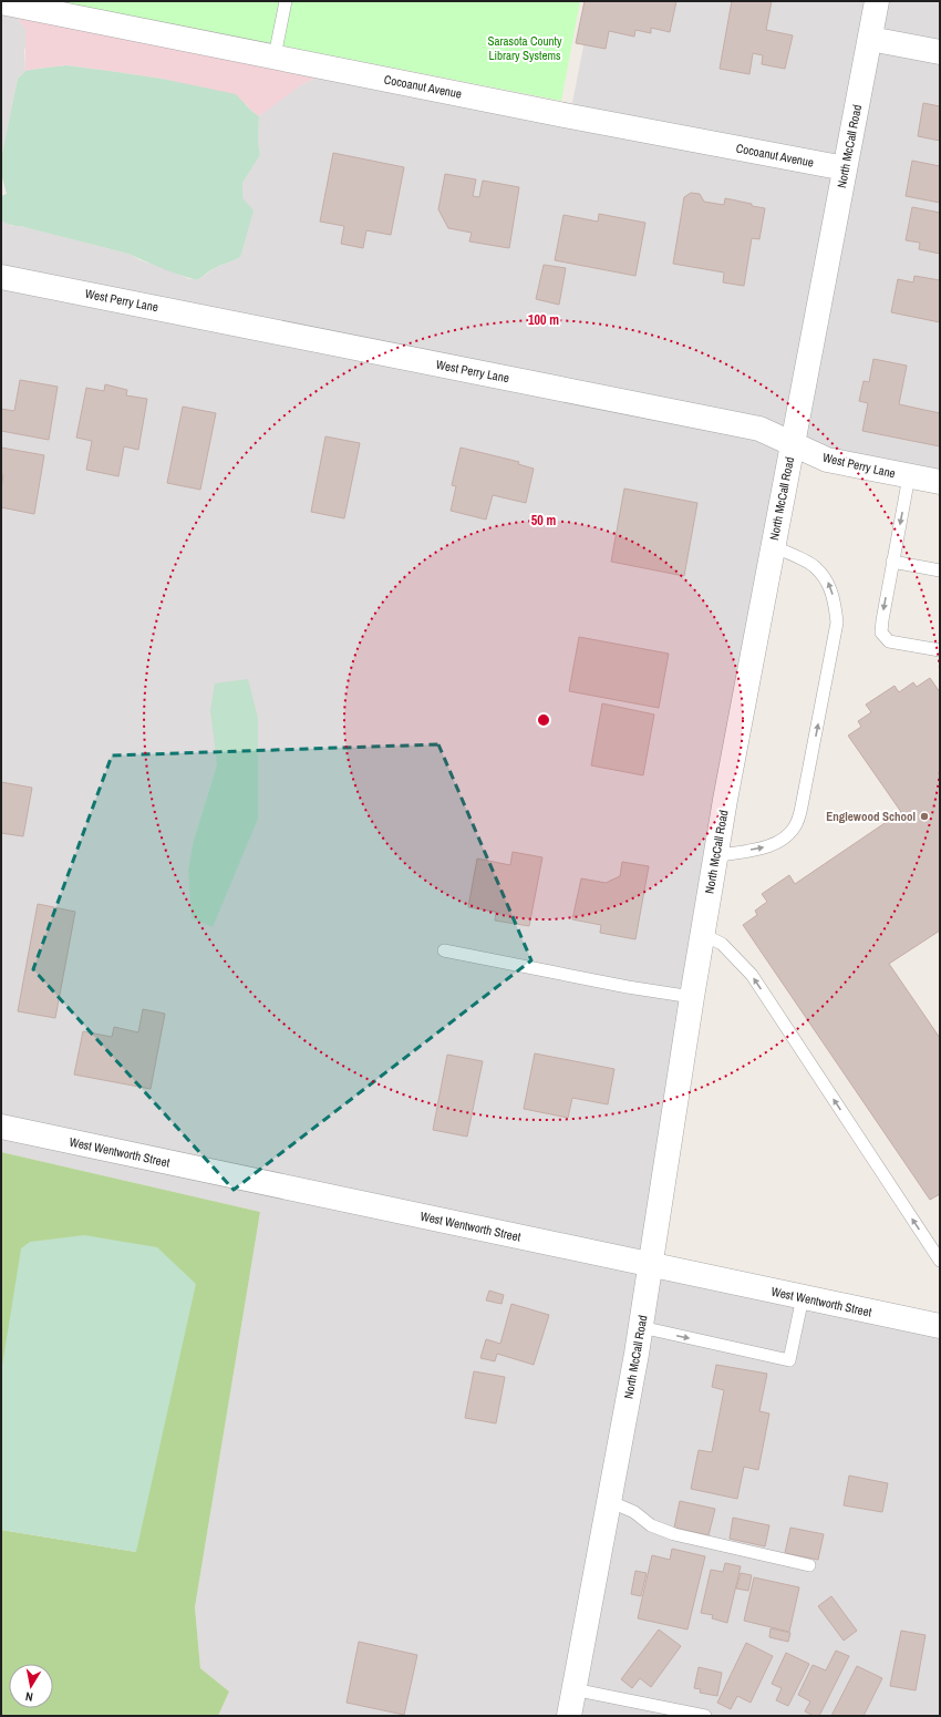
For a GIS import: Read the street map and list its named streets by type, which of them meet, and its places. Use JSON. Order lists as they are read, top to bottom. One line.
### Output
{"streets":{"street":["Cocoanut Avenue","North McCall Road","West Perry Lane","West Wentworth Street"]},"crossings":[["Cocoanut Avenue","North McCall Road"],["North McCall Road","West Perry Lane"],["North McCall Road","West Wentworth Street"]],"parks":["Sarasota County Library Systems"],"places":["Englewood School"],"north":"bottom","rings":["100 m","50 m"]}
